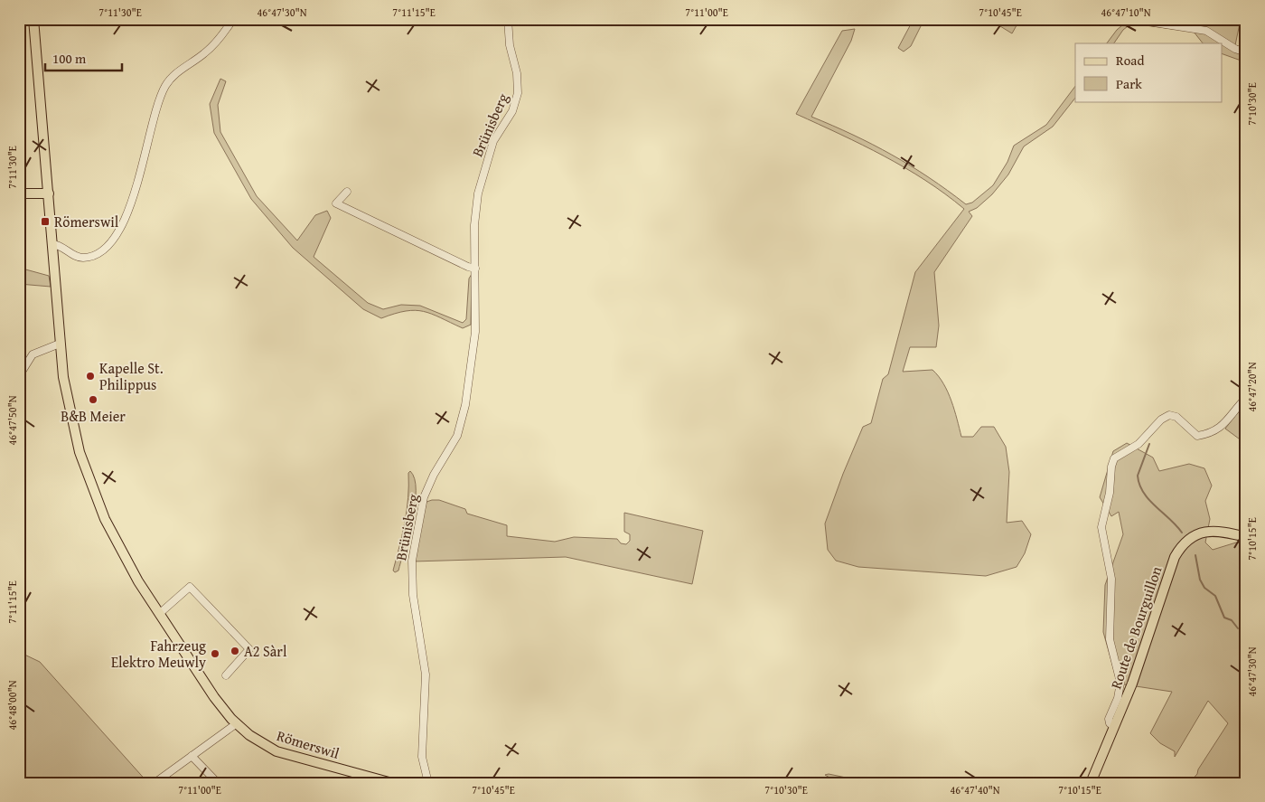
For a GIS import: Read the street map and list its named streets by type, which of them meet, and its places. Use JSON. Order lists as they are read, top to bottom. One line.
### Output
{"streets":{"main road":["Route de Bourguillon","Römerswil"],"street":["Brünisberg"]},"places":{"transit":["Römerswil"],"other":["Kapelle St. Philippus","B&B Meier","A2 Sàrl","Fahrzeug Elektro Meuwly"]},"legend":["Road","Park"],"scale_bar":"100 m","coordinates":["7°11'30\"E","46°47'30\"N","7°11'15\"E","7°11'00\"E","7°10'45\"E","46°47'10\"N","7°10'30\"E","46°47'20\"N","46°47'50\"N","7°10'15\"E","46°48'00\"N","46°47'40\"N"]}
